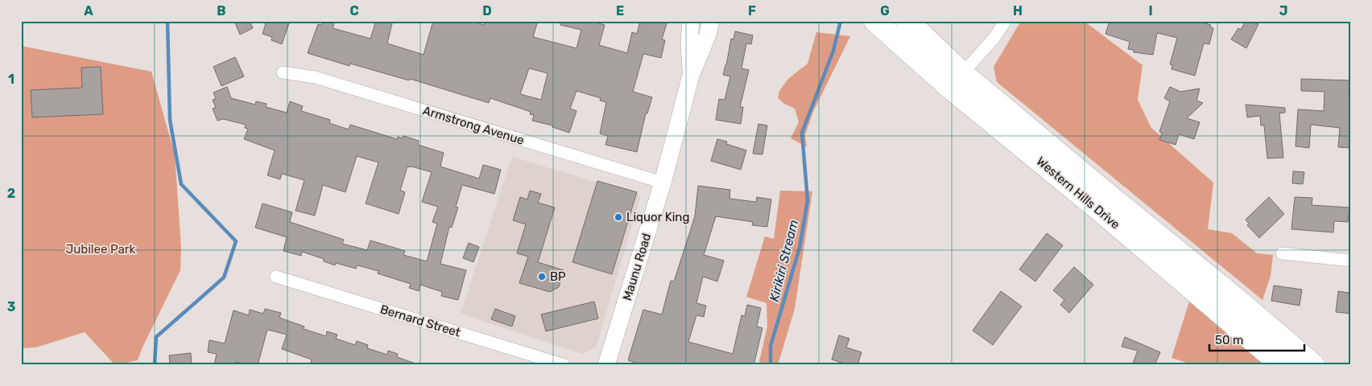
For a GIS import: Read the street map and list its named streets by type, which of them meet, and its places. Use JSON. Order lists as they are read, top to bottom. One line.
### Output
{"streets":{"highway":["Western Hills Drive"],"main road":["Maunu Road"],"street":["Armstrong Avenue","Bernard Street"]},"crossings":[["Armstrong Avenue","Maunu Road"]],"water":["Kirikiri Stream"],"parks":["Jubilee Park"],"places":["Liquor King","BP"],"scale_bar":"50 m","grid":{"columns":["A","B","C","D","E","F","G","H","I","J"],"rows":["1","2","3"]}}
